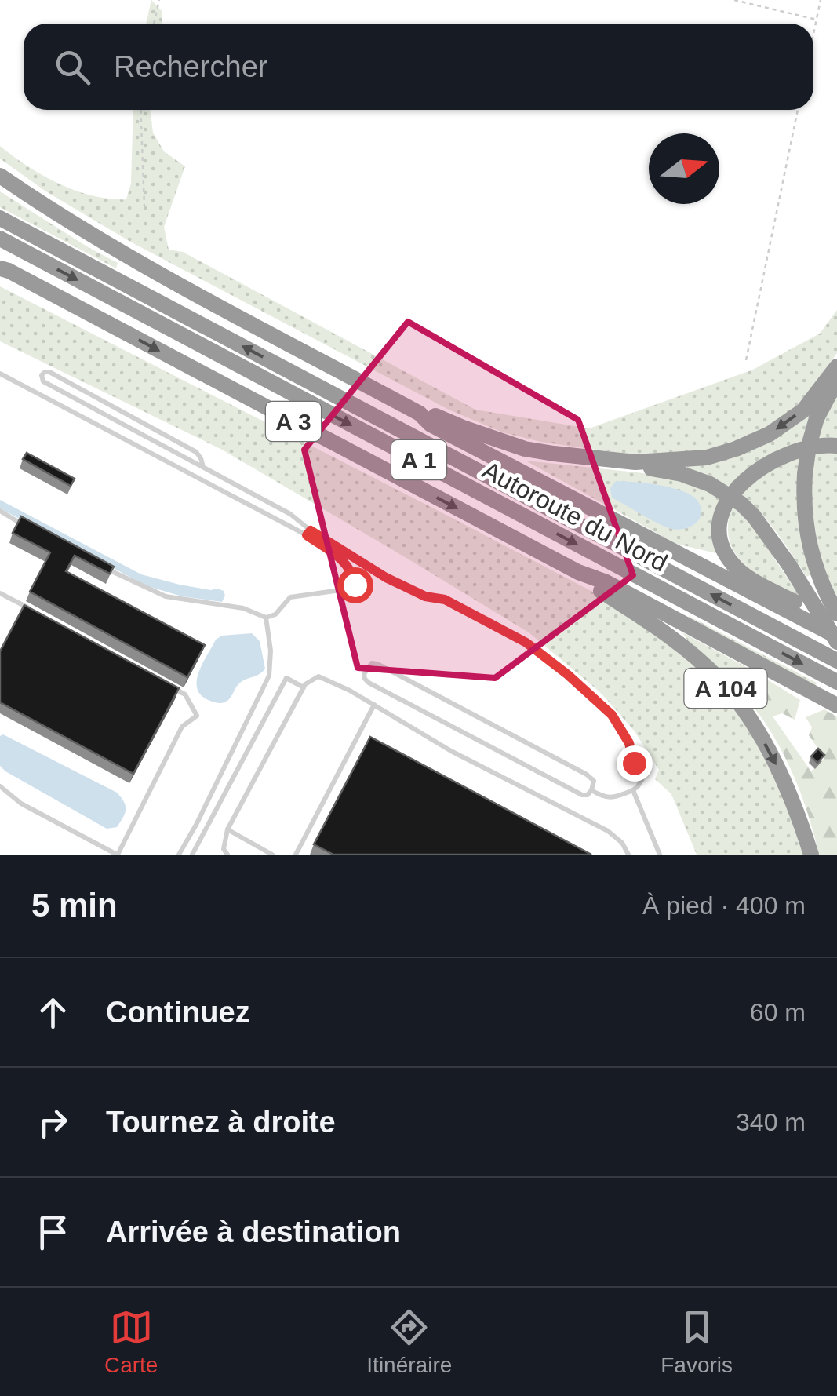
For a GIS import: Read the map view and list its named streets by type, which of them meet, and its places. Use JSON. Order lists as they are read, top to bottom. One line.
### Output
{"streets":{"highway":["A 3","A 1","Autoroute du Nord","A 104"]},"crossings":[["A 3","A 104"]],"north":"right","page":{"search":"Rechercher","heading":["5 min","À pied · 400 m"],"list":[["Continuez","60 m"],["Tournez à droite","340 m"],"Arrivée à destination"],"nav":["Carte","Itinéraire","Favoris"]}}
